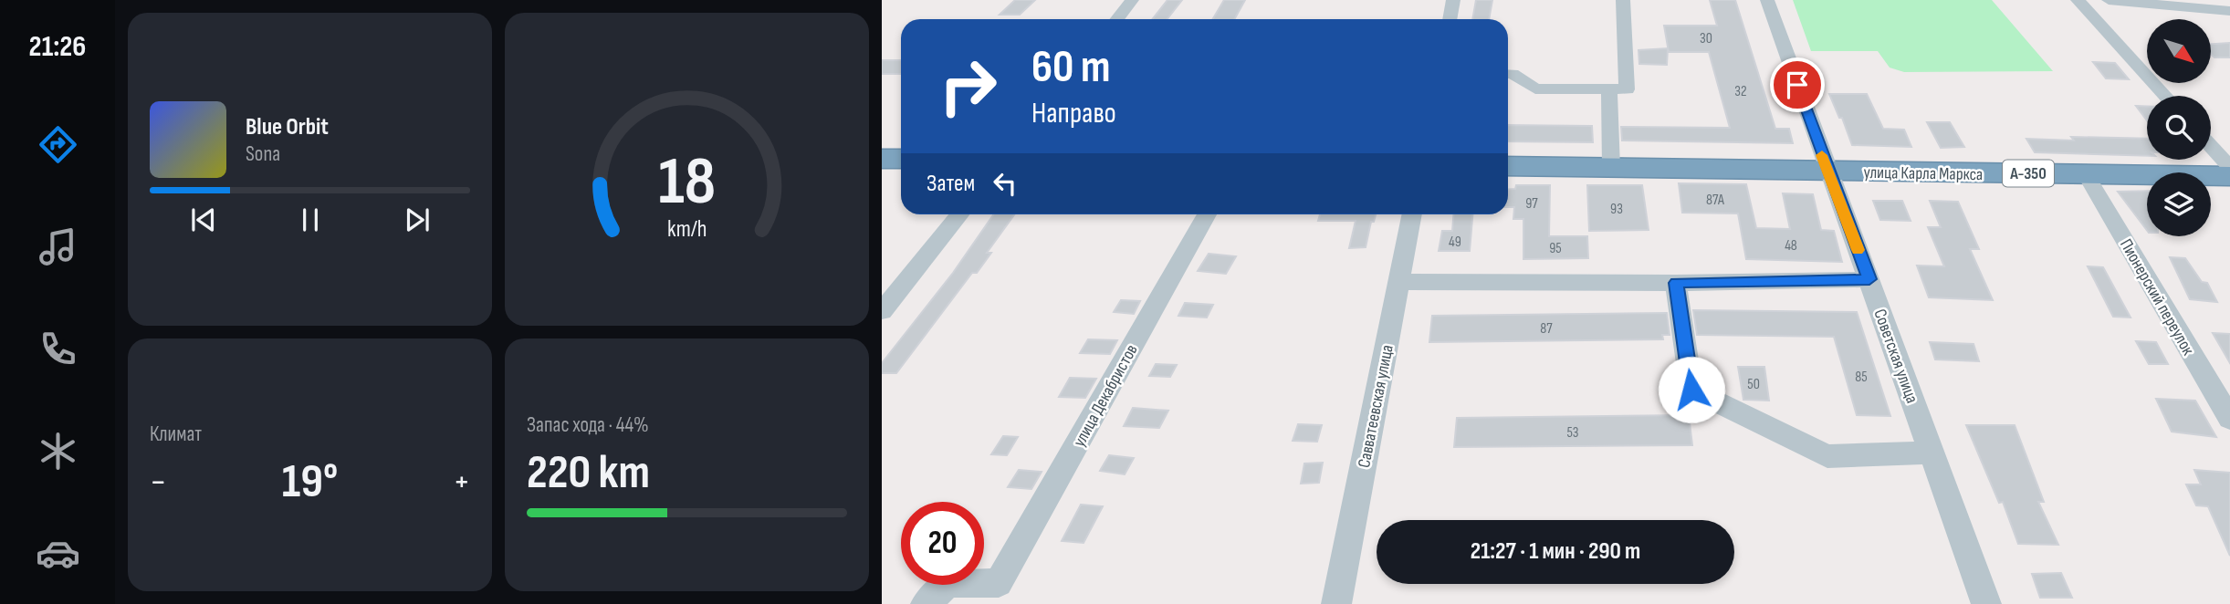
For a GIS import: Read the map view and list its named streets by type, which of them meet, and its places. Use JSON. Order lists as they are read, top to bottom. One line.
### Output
{"streets":{"highway":["улица Карла Маркса","А-350"],"street":["Пионерский переулок","Советская улица","улица Декабристов","Савватеевская улица"]},"crossings":[["улица Карла Маркса","Пионерский переулок"],["улица Карла Маркса","Советская улица"]],"house_numbers":["30","32","87А","97","93","49","48","95","87","85","50","53"],"north":"bottom right","page":{"tabs":"21:26","turn":["60 m","Направо"],"song":["Blue Orbit","Sona"],"then":"Затем","tile":["Климат",["Запас хода · 44%","220 km"]],"heat":["−","19°","+"],"limit":"20","trip":"21:27 · 1 мин · 290 m","gauge":["18","km/h"]}}
